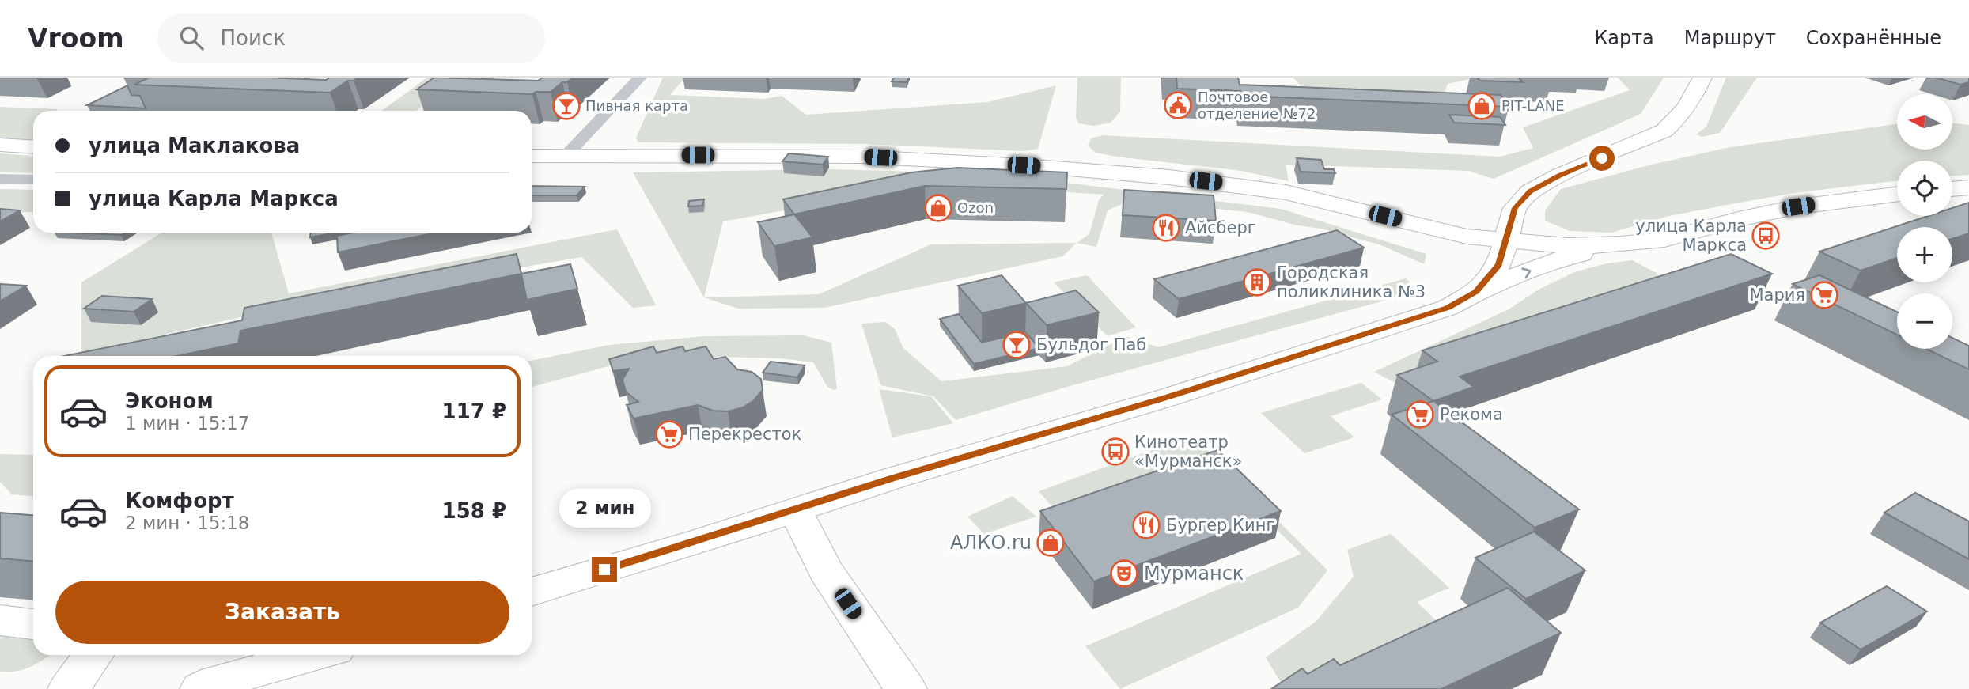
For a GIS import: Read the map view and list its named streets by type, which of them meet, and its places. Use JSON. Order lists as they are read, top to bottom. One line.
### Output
{"places":{"public building":["Почтовое отделение №72"],"bar":["Пивная карта","Бульдог Паб"],"shop":["PIT-LANE","Ozon","АЛКО.ru"],"restaurant":["Айсберг","Бургер Кинг"],"bus stop":["улица Карла Маркса","Кинотеатр «Мурманск»"],"building":["Городская поликлиника №3"],"supermarket":["Мария","Рекома","Перекресток"],"theatre":["Мурманск"]},"north":"left","page":{"header":"Vroom","search":"Поиск","nav":["Карта","Маршрут","Сохранённые"],"map_buttons":["+","−"],"banner":["улица Маклакова","улица Карла Маркса"],"list":[{"name":"Эконом","note":"1 мин · 15:17","value":"117 ₽"},{"name":"Комфорт","note":"2 мин · 15:18","value":"158 ₽"}],"bubble":"2 мин","buttons":"Заказать"}}
